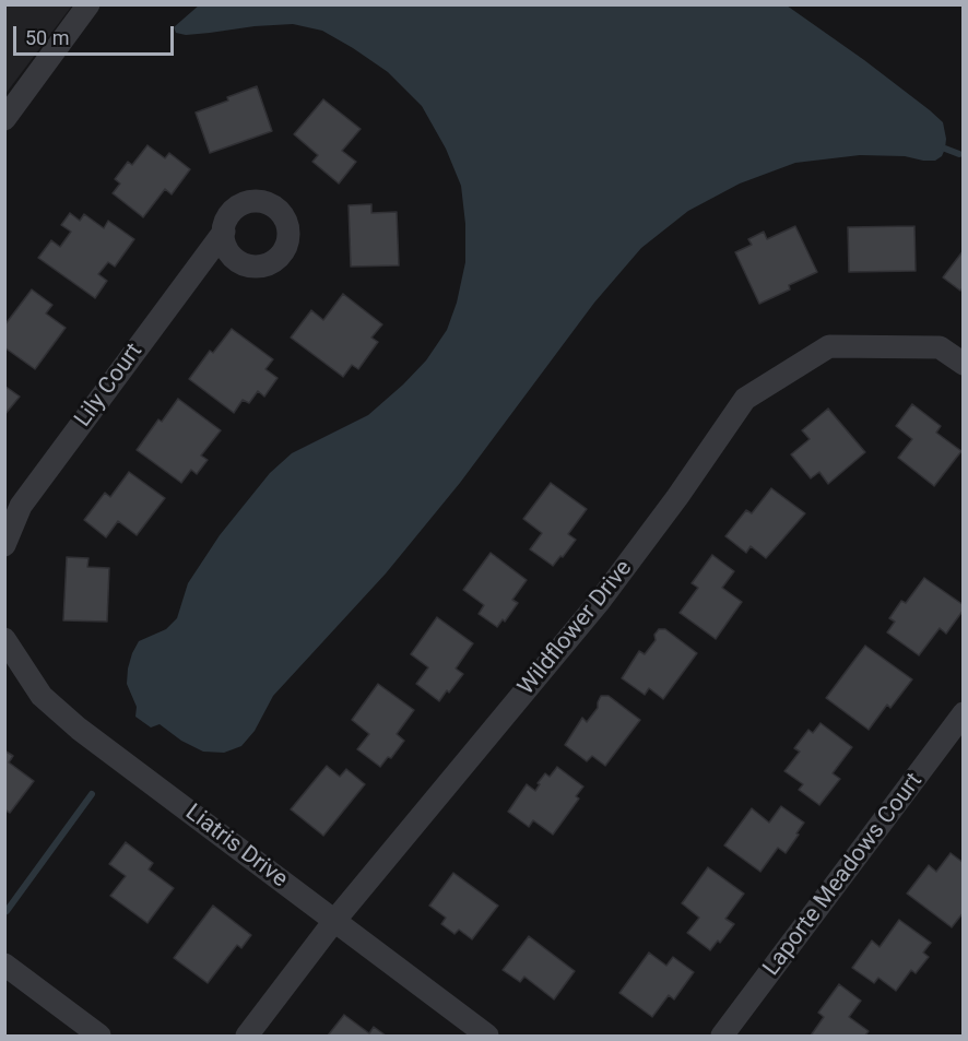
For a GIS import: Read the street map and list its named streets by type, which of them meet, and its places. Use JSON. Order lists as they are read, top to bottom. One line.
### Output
{"streets":{"street":["Lily Court","Wildflower Drive","Liatris Drive","Laporte Meadows Court"]},"crossings":[["Wildflower Drive","Liatris Drive"]],"scale_bar":"50 m"}
